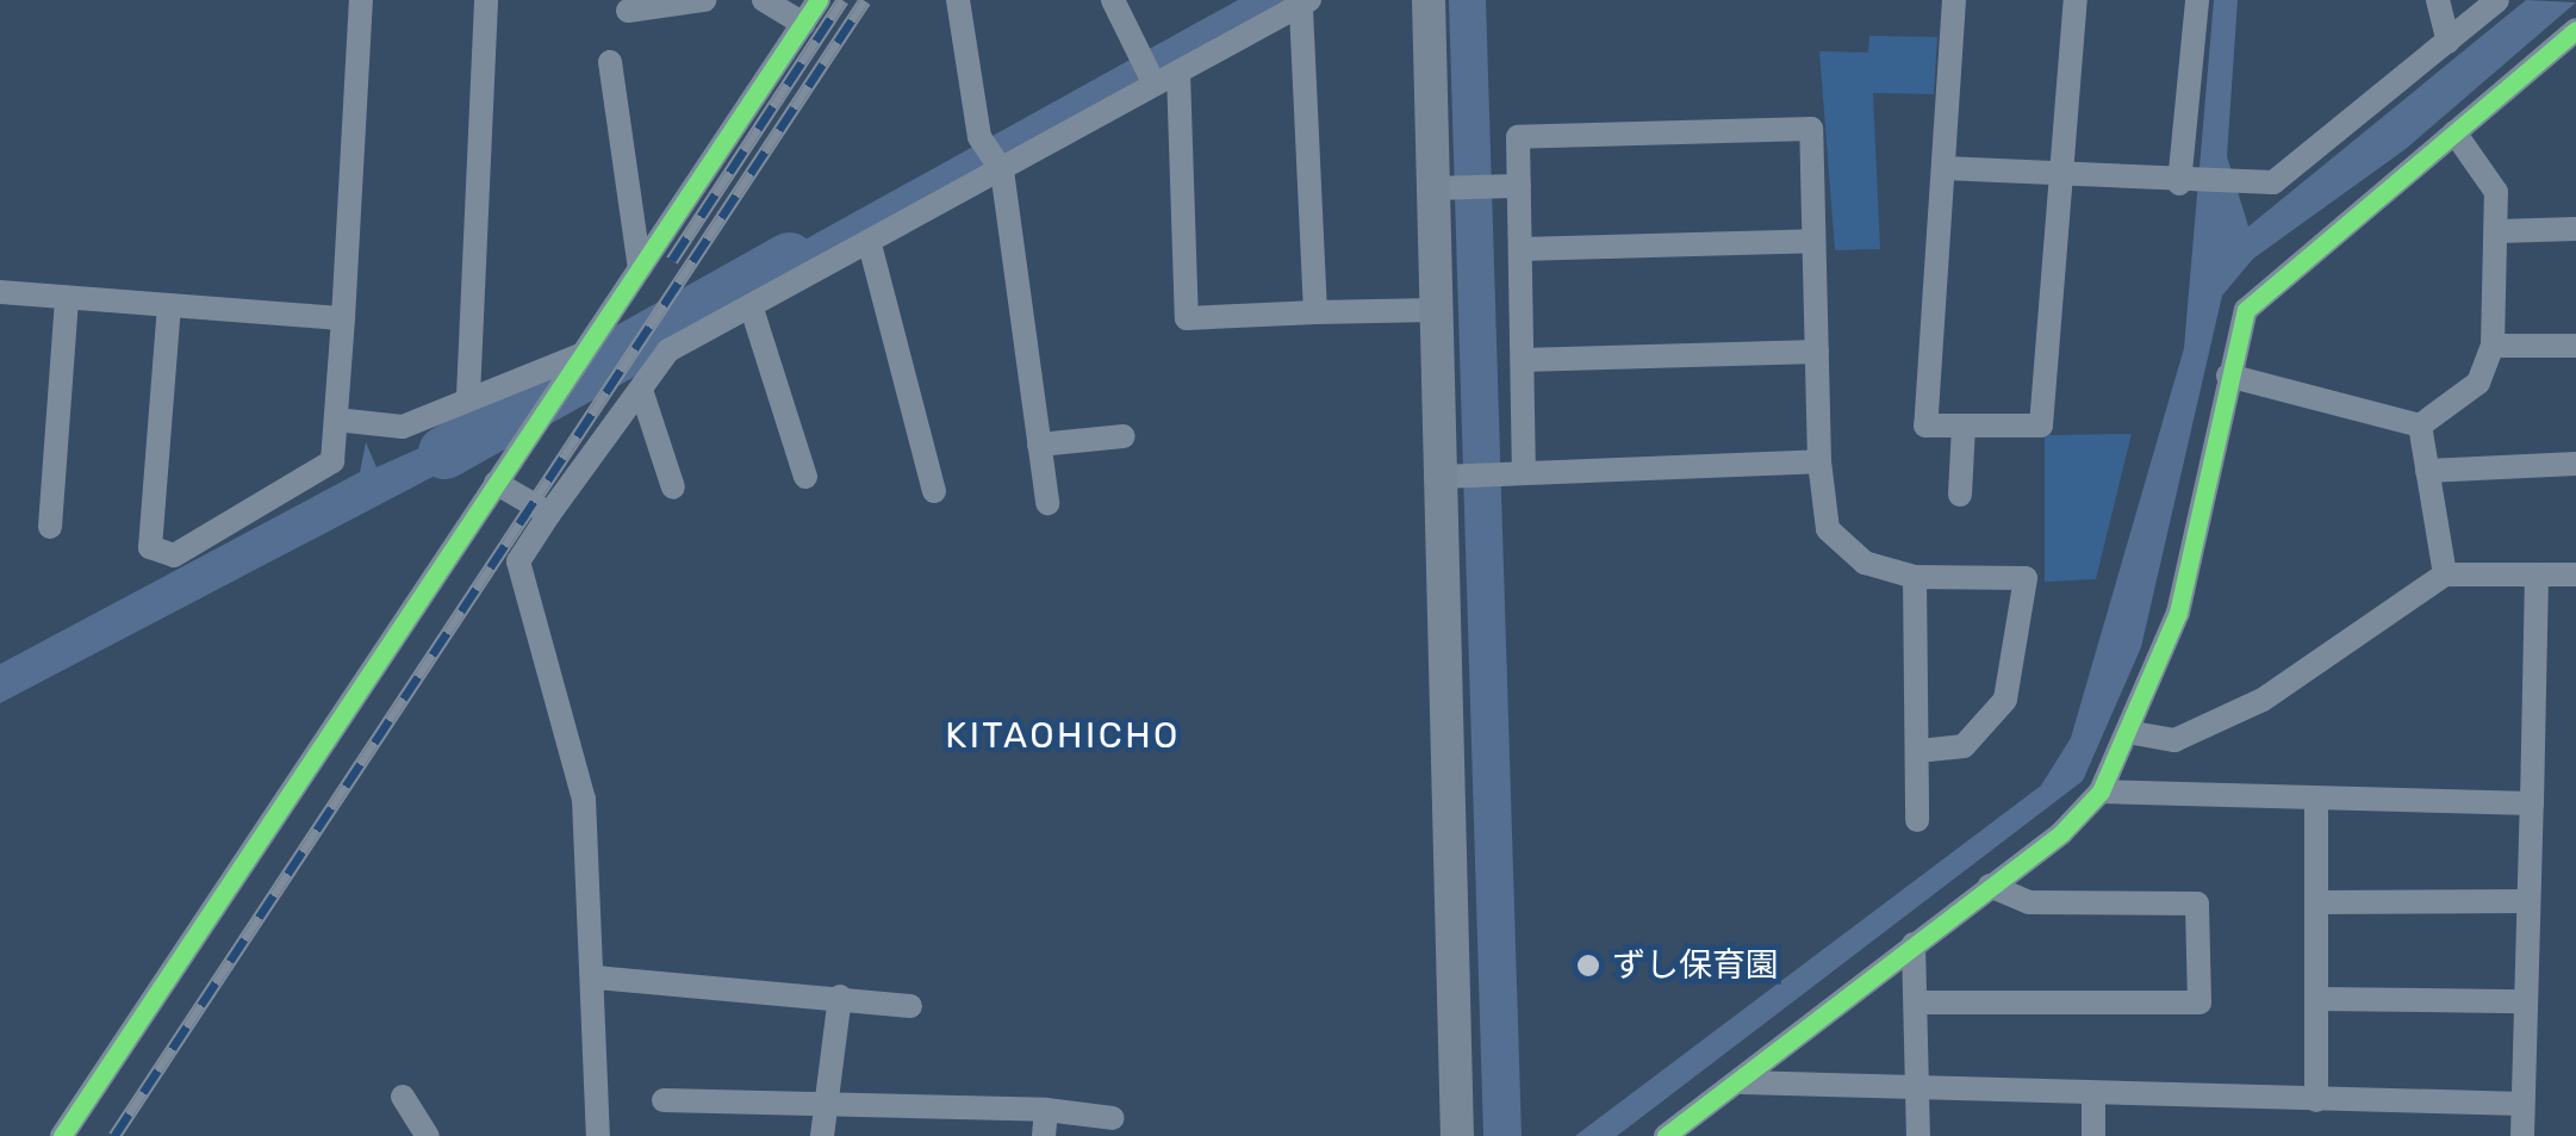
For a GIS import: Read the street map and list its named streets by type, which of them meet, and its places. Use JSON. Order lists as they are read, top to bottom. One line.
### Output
{"districts":["KITAOHICHO"],"places":["ずし保育園"]}
